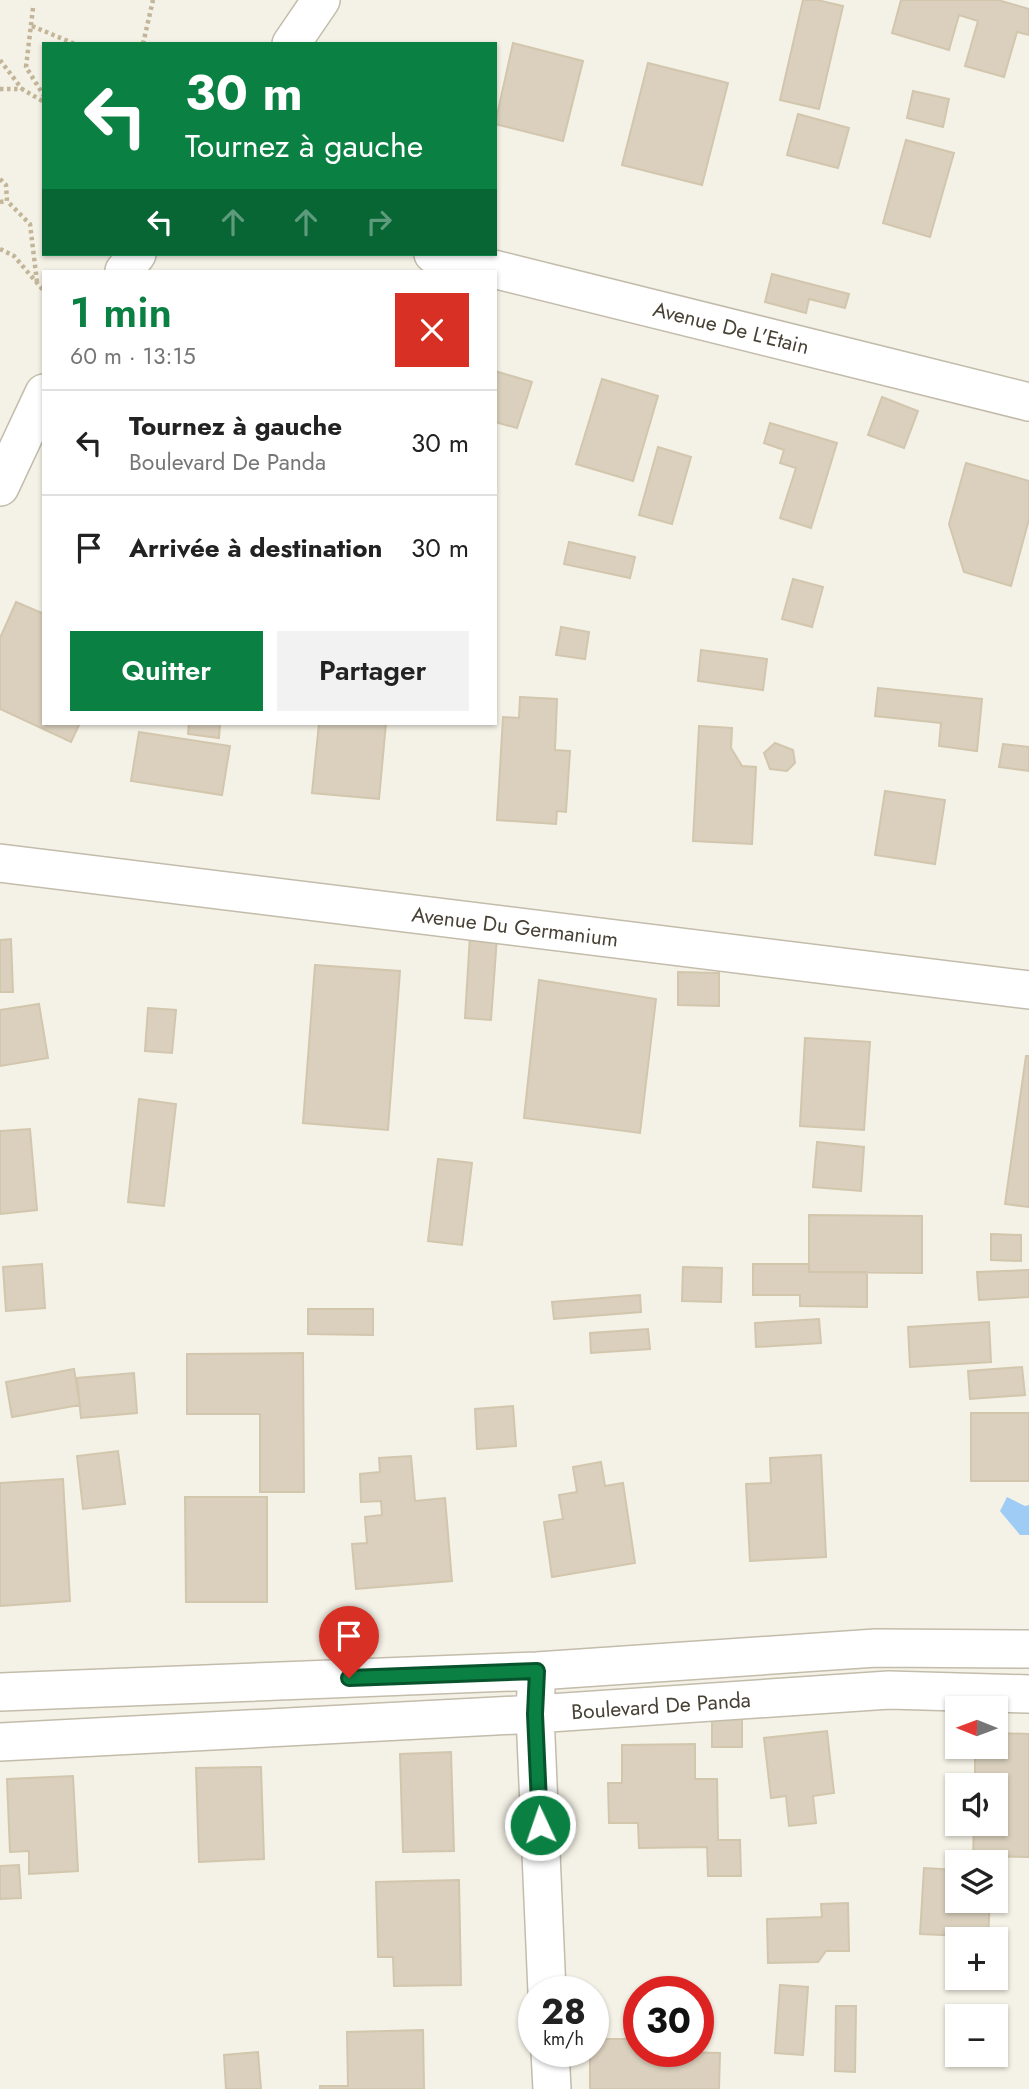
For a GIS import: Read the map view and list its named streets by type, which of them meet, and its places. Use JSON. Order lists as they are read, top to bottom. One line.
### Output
{"streets":{"street":["Avenue De L'Etain","Avenue Du Germanium","Boulevard De Panda"]},"north":"left","page":{"turn":["30 m","Tournez à gauche"],"heading":["1 min","60 m · 13:15"],"list":[{"name":"Tournez à gauche","note":"Boulevard De Panda","value":"30 m"},{"name":"Arrivée à destination","value":"30 m"}],"buttons":["Quitter","Partager"],"map_buttons":["+","−"],"speed":"28 km/h","limit":"30"}}
